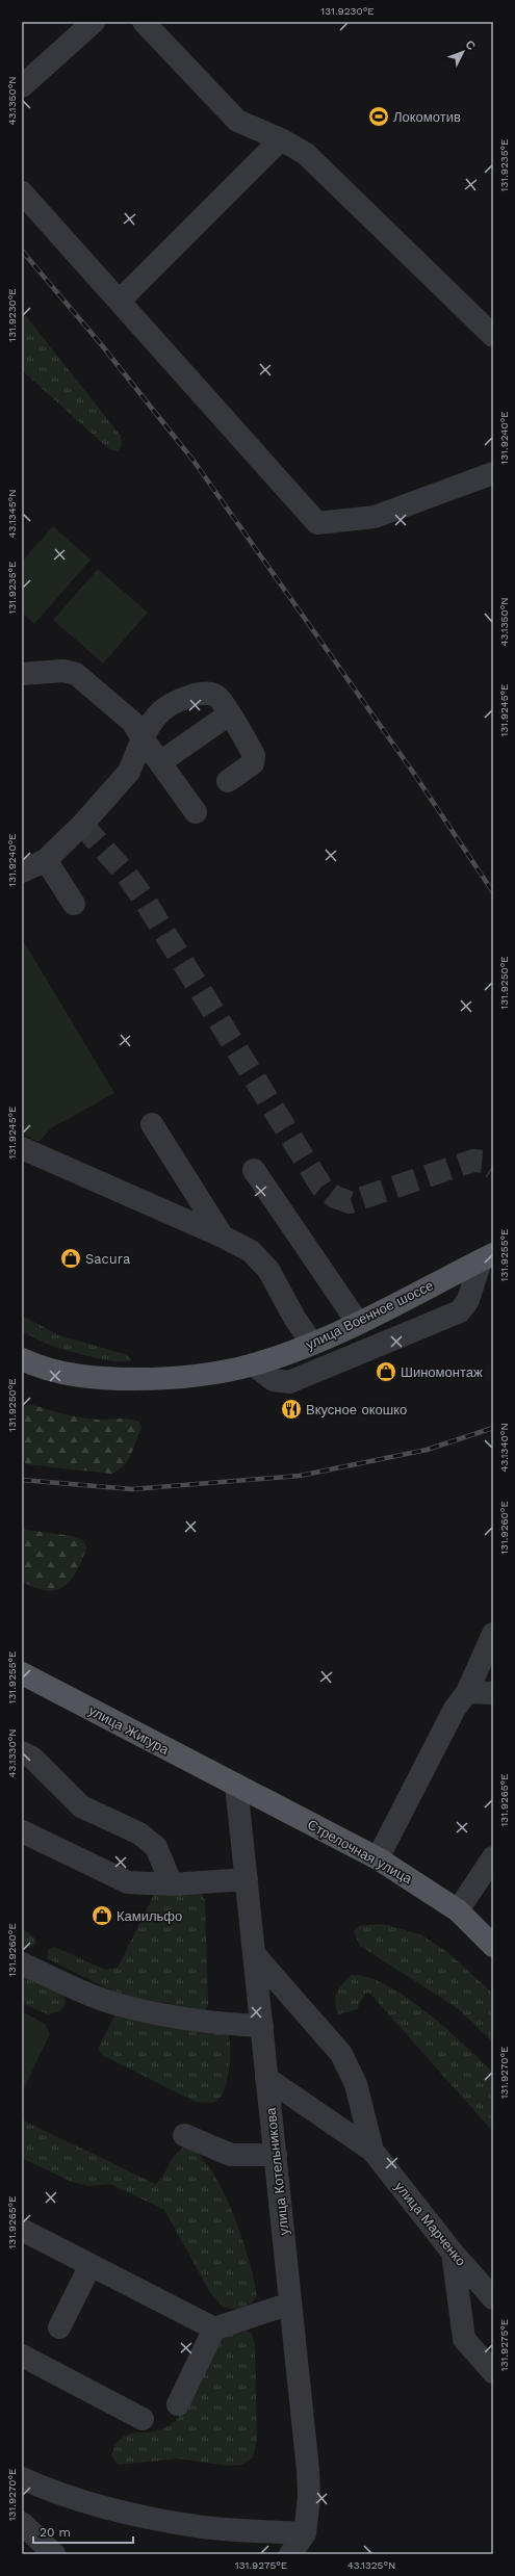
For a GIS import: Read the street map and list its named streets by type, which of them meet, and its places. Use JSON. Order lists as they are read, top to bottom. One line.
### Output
{"streets":{"main road":["улица Военное шоссе","улица Жигура","Стрелочная улица"],"street":["улица Котельникова","улица Марченко"]},"crossings":[["улица Жигура","Стрелочная улица"],["улица Жигура","улица Котельникова"],["Стрелочная улица","улица Котельникова"],["улица Котельникова","улица Марченко"]],"places":{"sports":["Локомотив"],"shop":["Sacura","Шиномонтаж","Камильфо"],"restaurant":["Вкусное окошко"]},"scale_bar":"20 m","north":"top right","coordinates":["131.9230°E","43.1350°N","131.9235°E","131.9240°E","43.1345°N","131.9245°E","131.9250°E","131.9255°E","43.1340°N","131.9260°E","43.1330°N","131.9265°E","131.9270°E","131.9275°E","43.1325°N"]}
